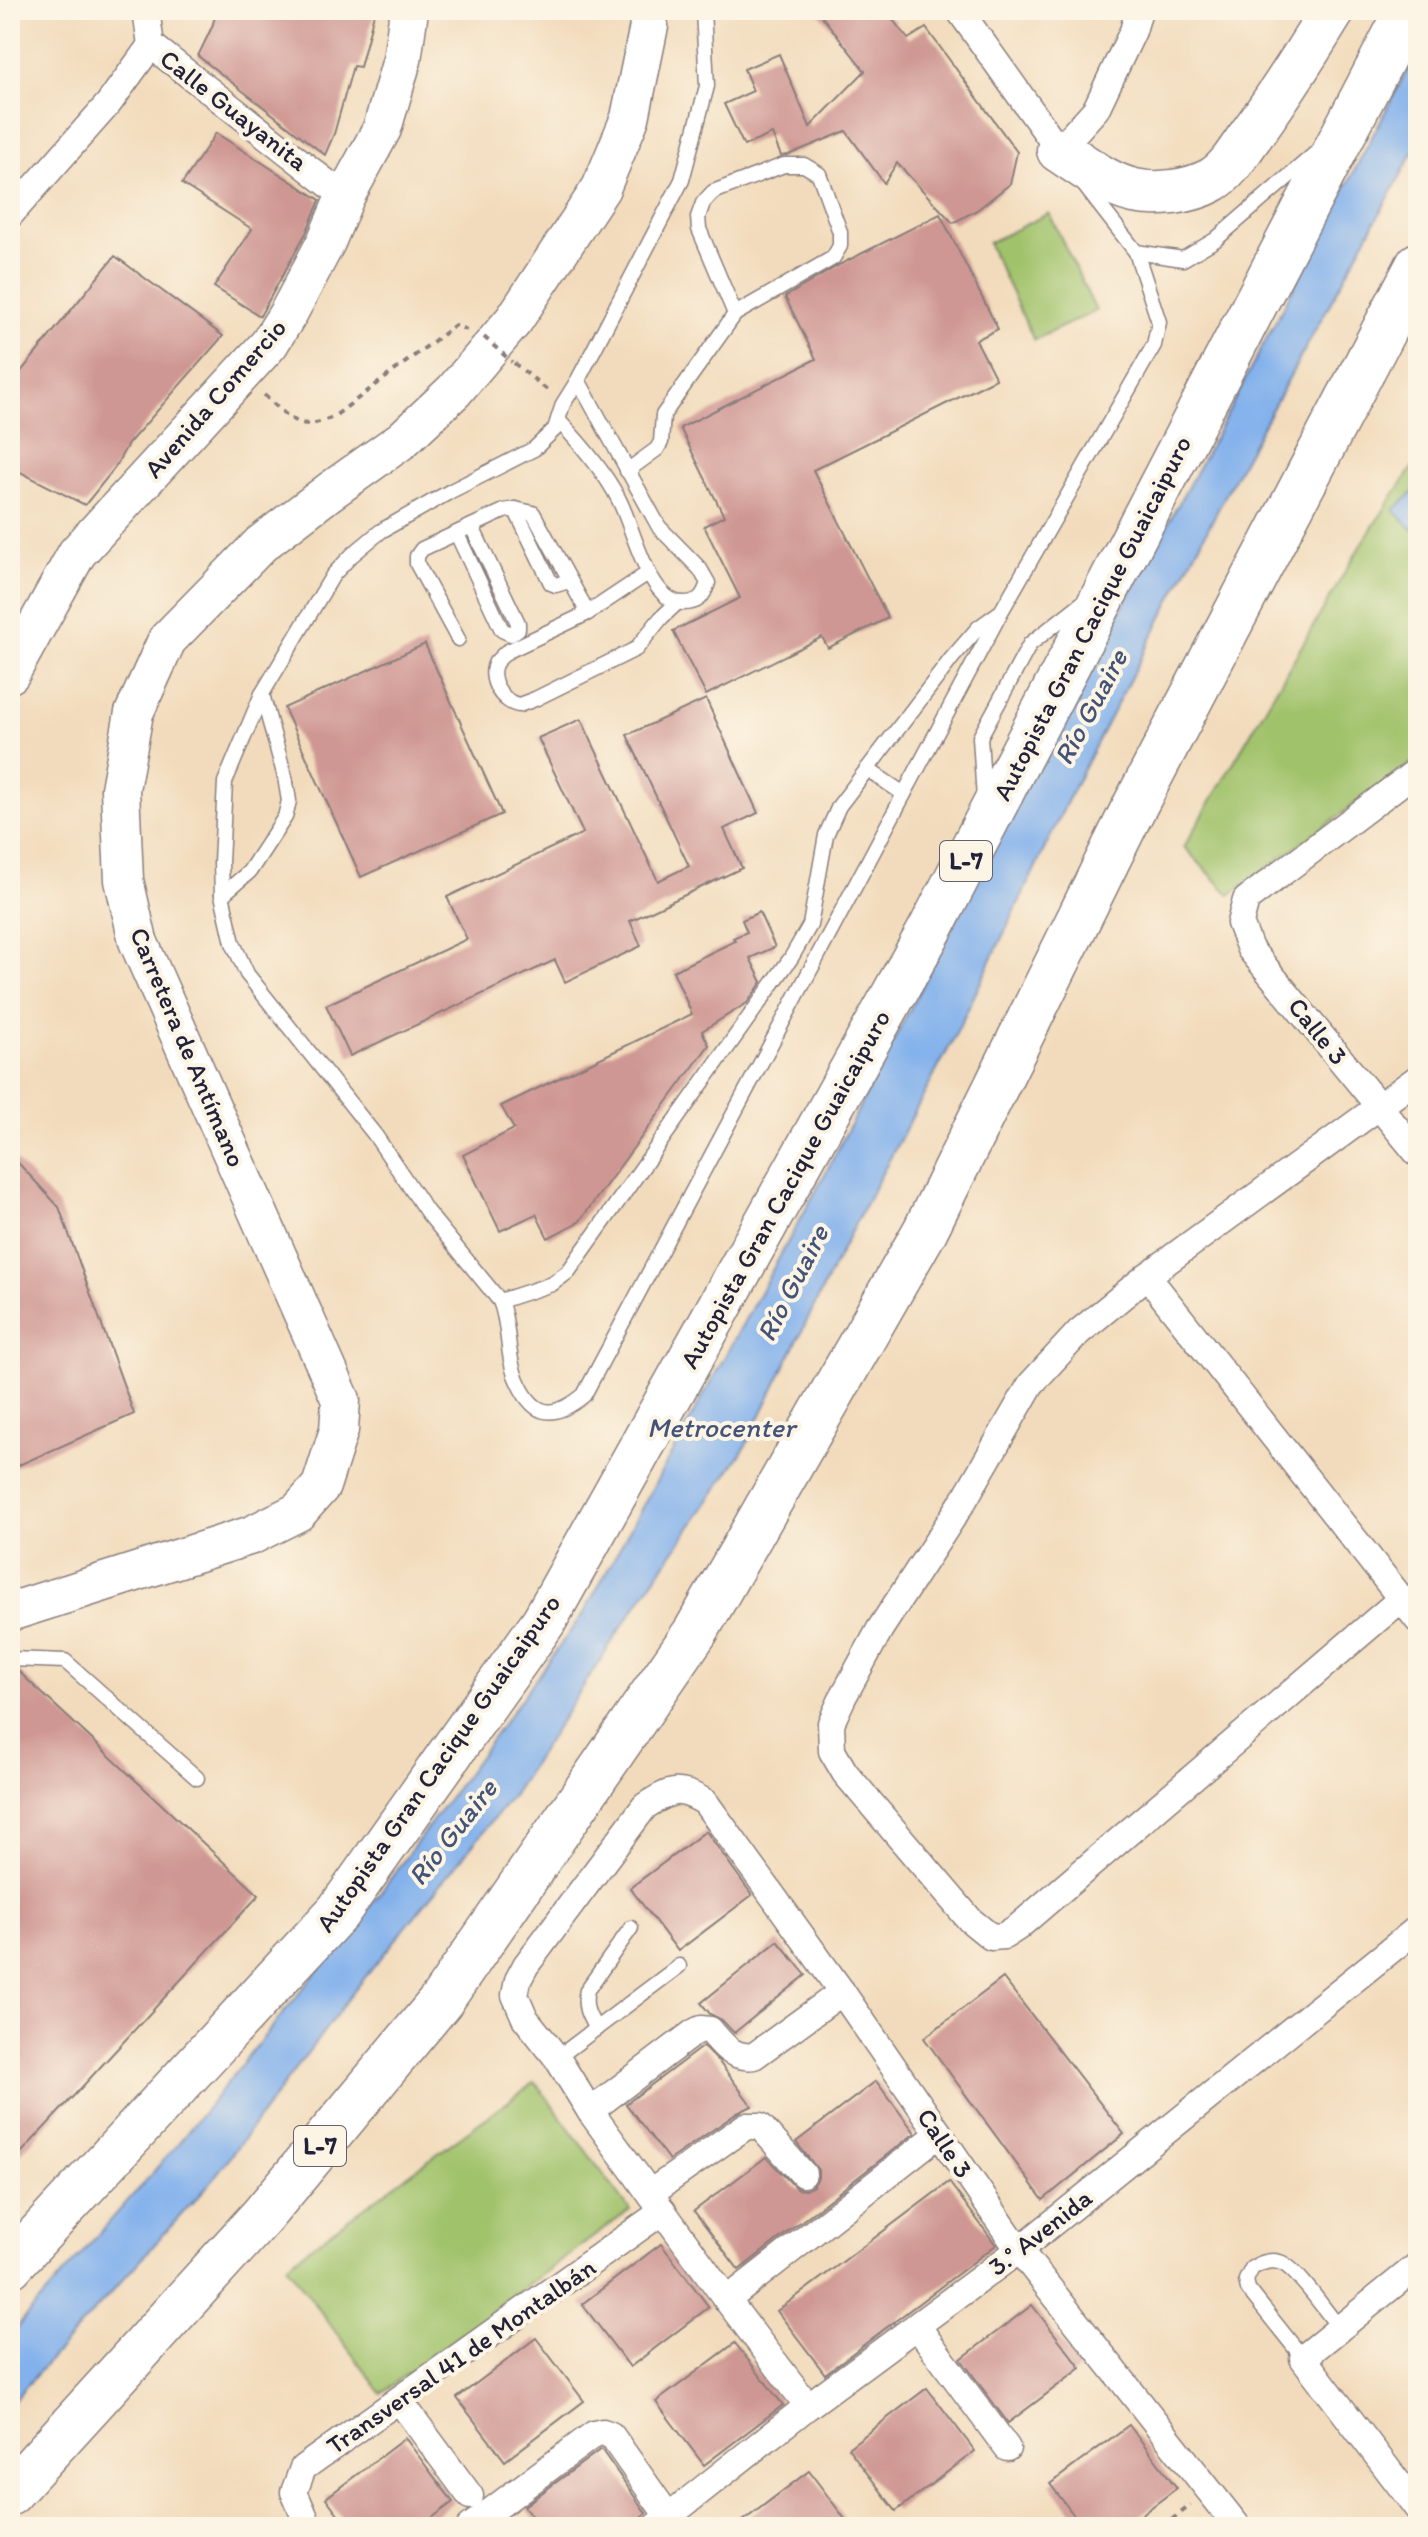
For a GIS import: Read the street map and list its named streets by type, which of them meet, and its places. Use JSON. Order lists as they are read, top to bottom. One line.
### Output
{"streets":{"highway":["Autopista Gran Cacique Guaicaipuro","L-7"],"main road":["Avenida Comercio","Carretera de Antímano"],"street":["Calle Guayanita","Calle 3","3.° Avenida","Transversal 41 de Montalbán"]},"crossings":[["Calle Guayanita","Avenida Comercio"],["Calle 3","3.° Avenida"]],"water":["Río Guaire","Metrocenter"]}
